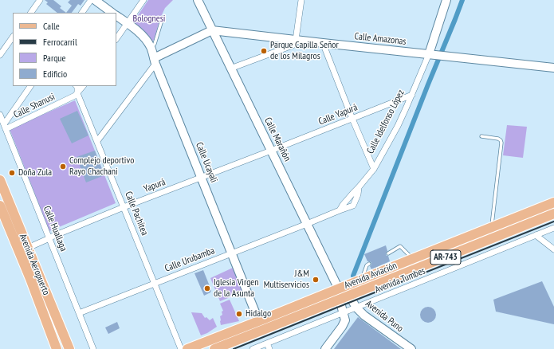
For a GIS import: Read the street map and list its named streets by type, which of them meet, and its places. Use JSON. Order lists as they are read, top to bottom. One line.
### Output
{"streets":{"main road":["AR-743","Avenida Aeropuerto","Avenida Aviación"],"street":["Calle Amazonas","Calle Shanusi","Calle Yapurá","Calle Idelfonso López","Calle Marañón","Calle Ucayali","Yapurá","Calle Pachitea","Calle Huallaga","Calle Urubamba","Avenida Tumbes","Avenida Puno"]},"crossings":[["Calle Amazonas","Calle Idelfonso López"],["Calle Amazonas","Calle Marañón"],["Calle Shanusi","Calle Pachitea"],["Calle Shanusi","Calle Huallaga"],["Calle Yapurá","Calle Idelfonso López"],["Calle Yapurá","Calle Marañón"],["Calle Yapurá","Yapurá"],["Calle Marañón","Yapurá"],["Calle Marañón","Calle Urubamba"],["Calle Marañón","Avenida Aviación"],["Calle Ucayali","Yapurá"],["Calle Ucayali","Calle Urubamba"],["Calle Ucayali","Avenida Aviación"],["Yapurá","Calle Pachitea"],["Yapurá","Calle Huallaga"],["Yapurá","Avenida Aeropuerto"],["Calle Pachitea","Calle Urubamba"],["Calle Huallaga","Calle Urubamba"],["Avenida Aviación","Avenida Puno"],["Avenida Tumbes","Avenida Puno"]],"parks":["Bolognesi"],"places":["Parque Capilla Señor de los Milagros","Complejo deportivo Rayo Chachani","Doña Zula","J&M Multiservicios","Iglesia Virgen de la Asunta","Hidalgo"],"legend":["Calle","Ferrocarril","Parque","Edificio"]}
